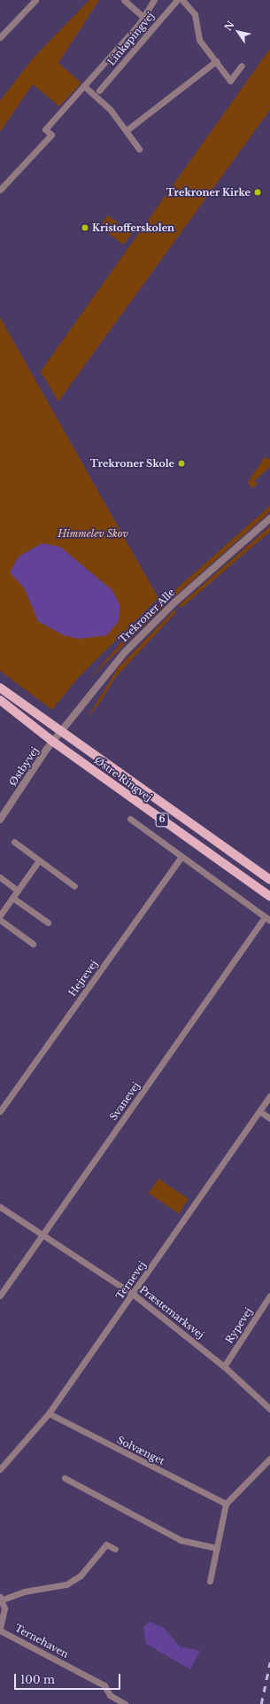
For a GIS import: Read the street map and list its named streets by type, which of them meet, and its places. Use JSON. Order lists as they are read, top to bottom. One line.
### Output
{"streets":{"main road":["Østre Ringvej","6"],"street":["Linkøpingvej","Trekroner Alle","Østbyvej","Hejrevej","Svanevej","Ternevej","Præstemarksvej","Rypevej","Solvænget","Ternehaven"]},"crossings":[["Trekroner Alle","Østbyvej"],["Trekroner Alle","Østre Ringvej"],["Østbyvej","Østre Ringvej"],["Svanevej","Præstemarksvej"],["Ternevej","Præstemarksvej"],["Ternevej","Solvænget"],["Præstemarksvej","Rypevej"]],"parks":["Himmelev Skov"],"places":["Trekroner Kirke","Kristofferskolen","Trekroner Skole"],"scale_bar":"100 m","north":"top left"}
